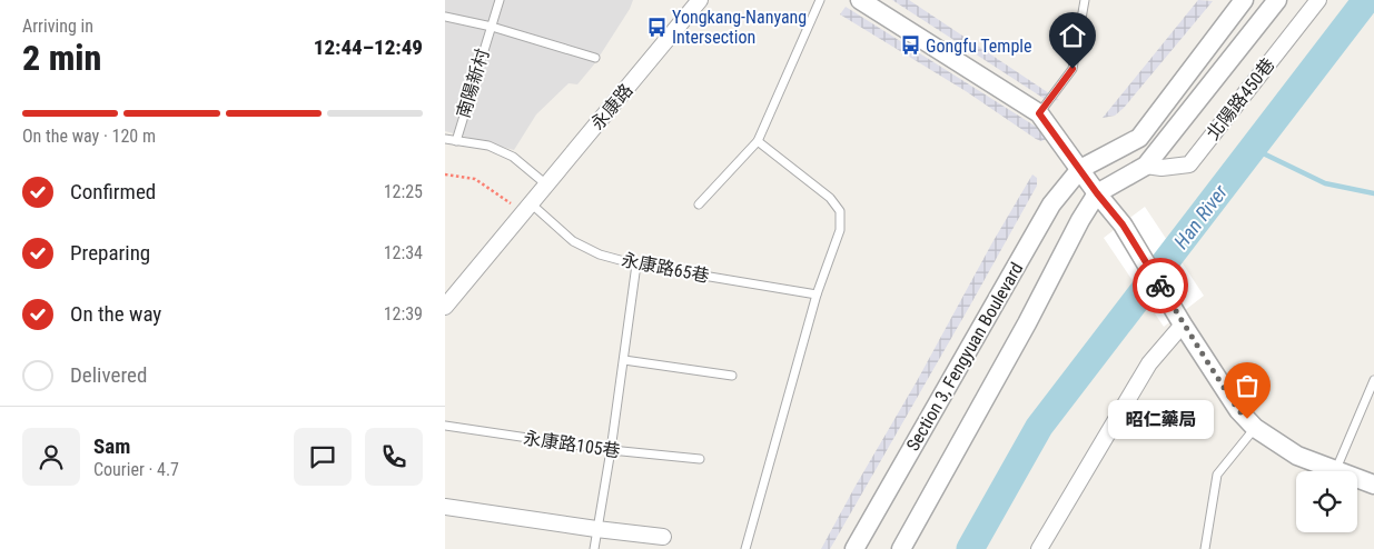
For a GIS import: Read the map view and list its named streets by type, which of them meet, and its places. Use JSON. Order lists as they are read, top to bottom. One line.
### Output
{"streets":{"street":["北陽路450巷","永康路","Section 3, Fengyuan Boulevard"],"lane":["南陽新村","永康路65巷","永康路105巷"]},"crossings":[["永康路","永康路65巷"]],"water":["Han River"],"places":{"bus stop":["Yongkang-Nanyang Intersection","Gongfu Temple"],"other":["昭仁藥局"]},"page":{"heading":["2 min","Arriving in","12:44–12:49"],"panel":["Sam","Courier · 4.7"],"bar":"On the way · 120 m","list":[["Confirmed","12:25"],["Preparing","12:34"],["On the way","12:39"],"Delivered"],"bubble":"昭仁藥局"}}
